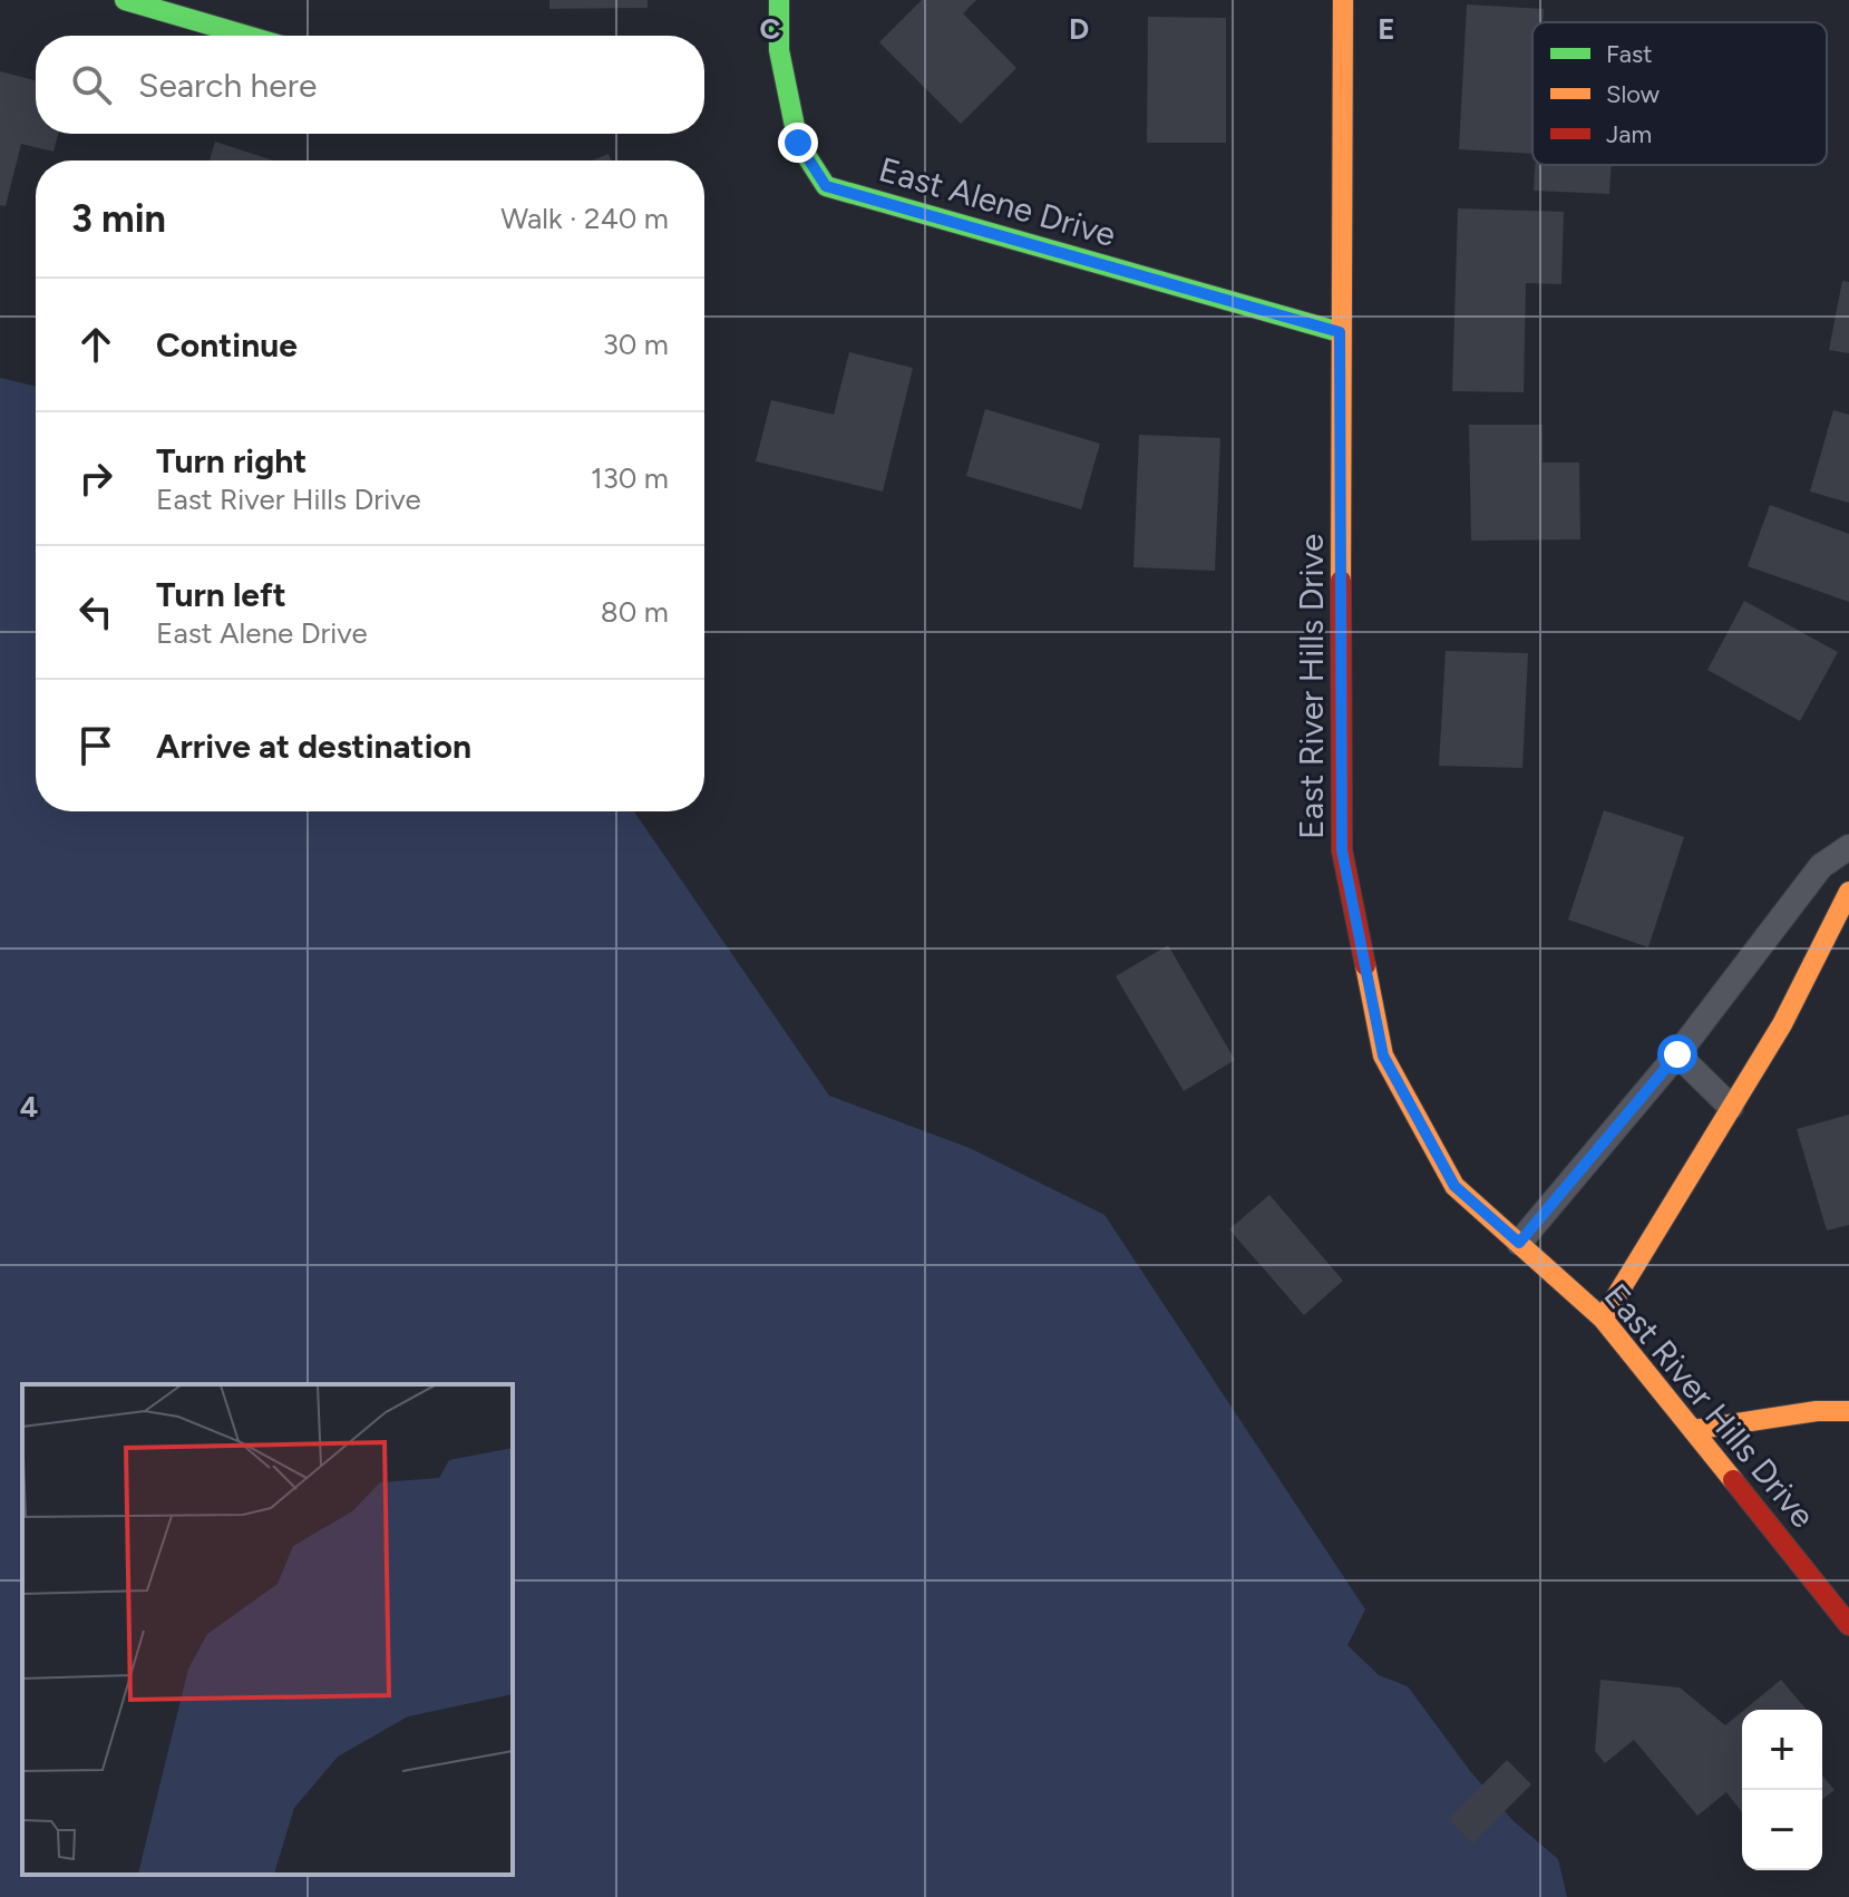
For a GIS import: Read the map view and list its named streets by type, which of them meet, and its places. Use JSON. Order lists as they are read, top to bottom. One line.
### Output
{"streets":{"street":["East Alene Drive","East River Hills Drive"]},"crossings":[["East Alene Drive","East River Hills Drive"]],"legend":["Fast","Slow","Jam"],"page":{"search":"Search here","heading":["3 min","Walk · 240 m"],"list":[["Continue","30 m"],["Turn right","East River Hills Drive","130 m"],["Turn left","East Alene Drive","80 m"],"Arrive at destination"],"map_buttons":["+","−"]},"grid":{"columns":["C","D","E"],"rows":["4"]}}
